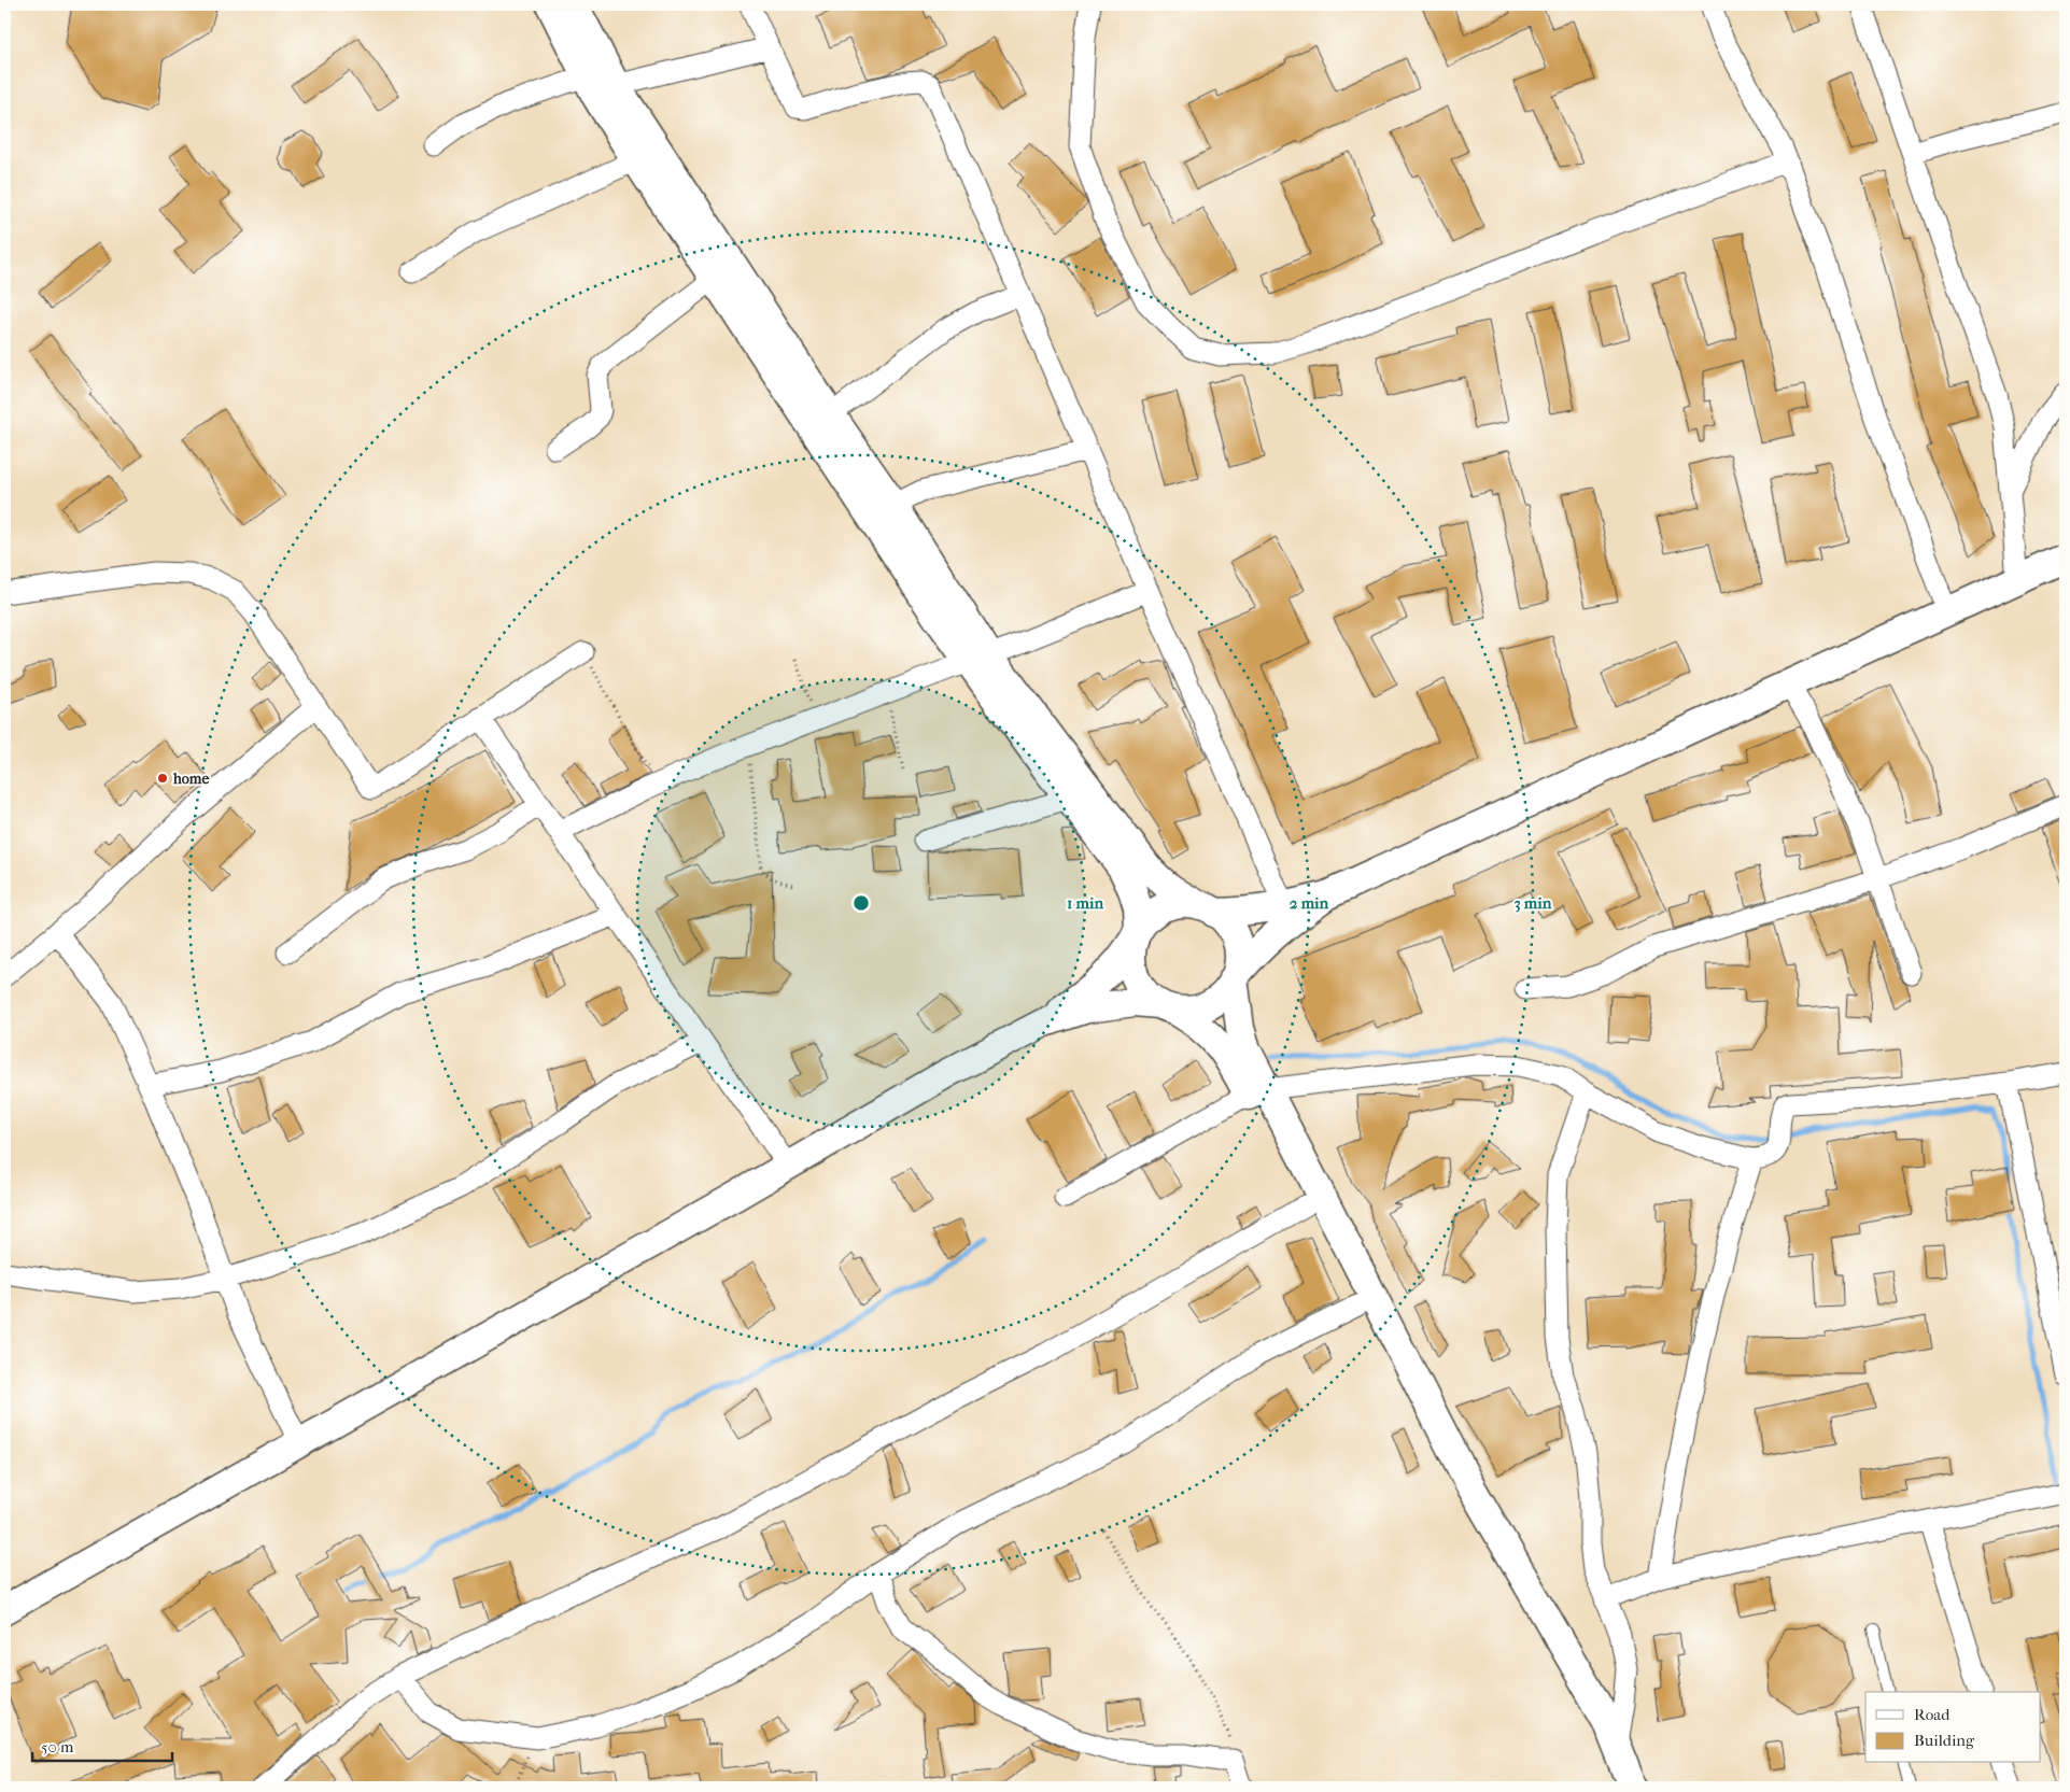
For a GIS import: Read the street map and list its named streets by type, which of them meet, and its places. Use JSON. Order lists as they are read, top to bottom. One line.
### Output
{"places":["home"],"legend":["Road","Building"],"scale_bar":"50 m","rings":["1 min","2 min","3 min"]}
